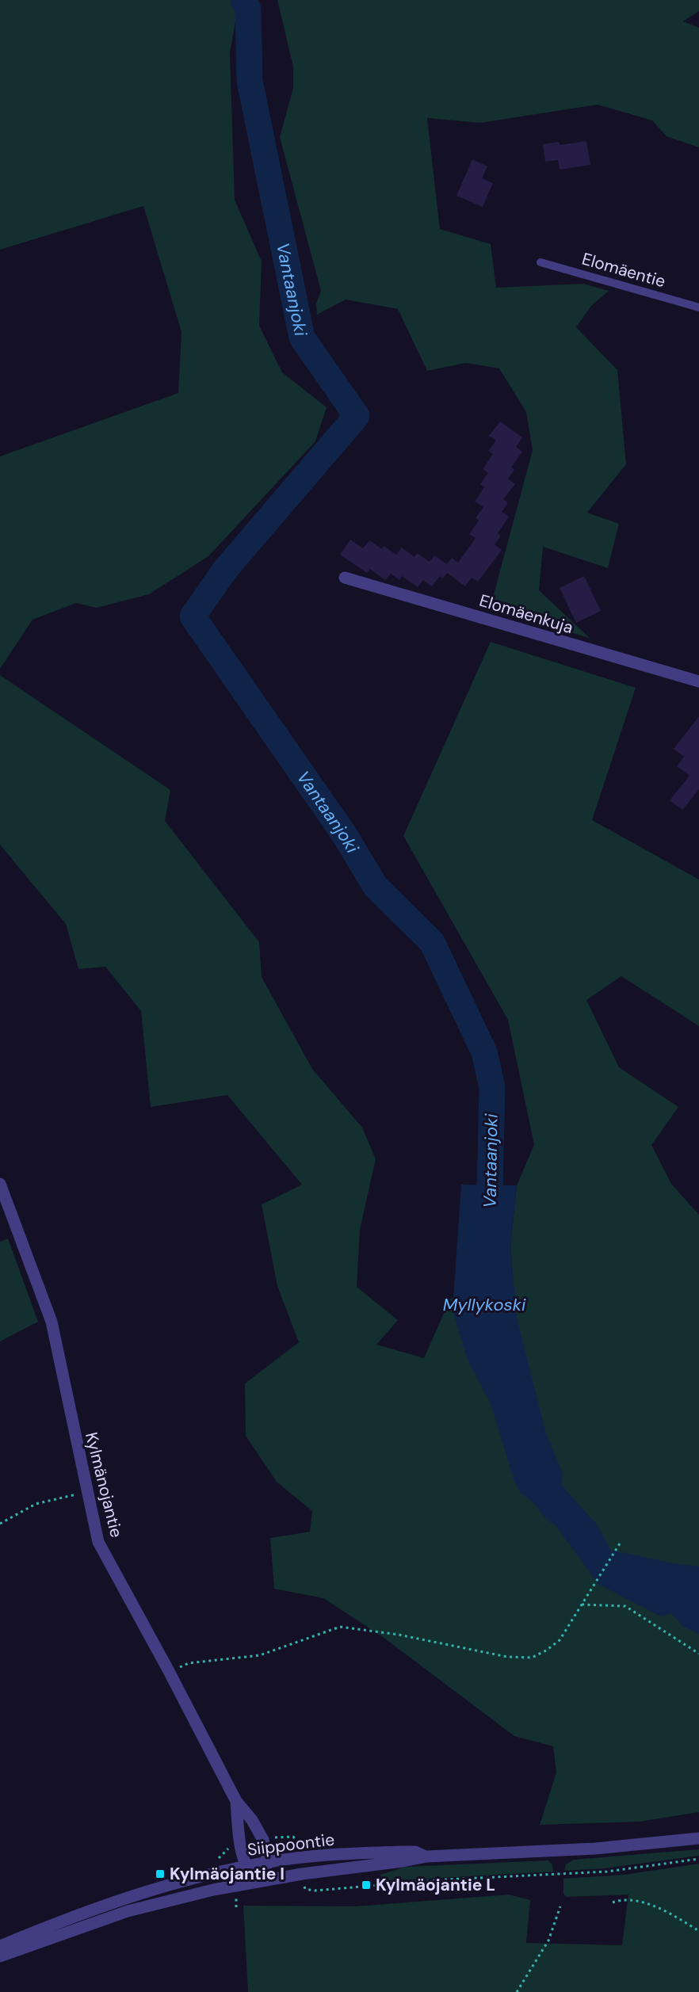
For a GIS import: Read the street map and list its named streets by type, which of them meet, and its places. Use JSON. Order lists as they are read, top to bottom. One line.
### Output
{"streets":{"street":["Elomäenkuja","Kylmänojantie","Siippoontie"],"lane":["Elomäentie"]},"crossings":[["Kylmänojantie","Siippoontie"]],"water":["Vantaanjoki","Myllykoski"],"places":{"transit":["Kylmäojantie I","Kylmäojantie L"]}}
